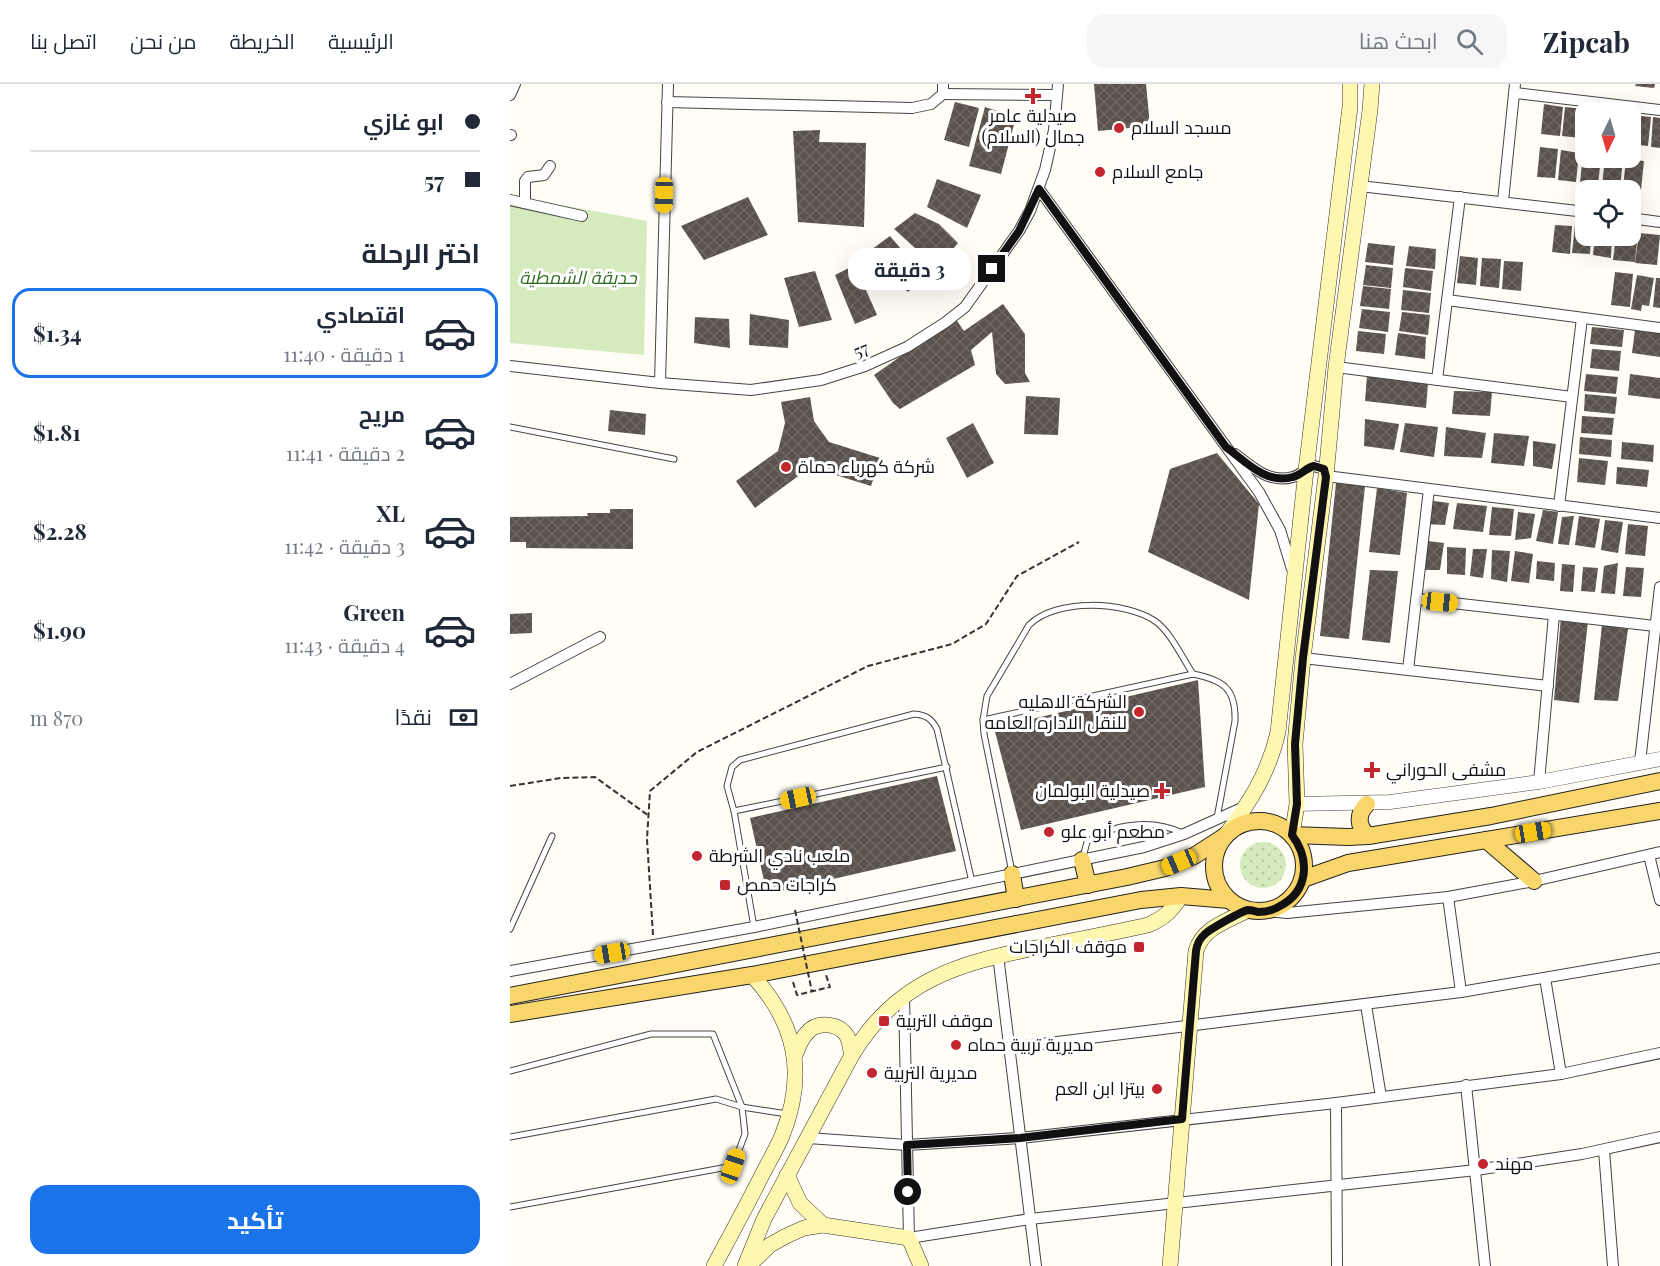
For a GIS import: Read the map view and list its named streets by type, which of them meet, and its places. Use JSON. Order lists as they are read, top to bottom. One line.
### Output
{"streets":{"street":["57"]},"parks":["حديقة الشمطية"],"places":{"health":["صيدلية عامر جمال (السلام)","مشفى الحوراني","صيدلية البولمان"],"other":["مسجد السلام","جامع السلام","شركة كهرباء حماة","الشركة الاهليه للنقل الاداره العامه","مطعم أبو علو","ملعب نادي الشرطة","مديرية تربية حماه","مديرية التربية","بيتزا ابن العم","مهند"],"transit":["كراجات حمص","موقف الكراجات","موقف التربية"]},"north":"bottom","page":{"header":"Zipcab","search":"ابحث هنا","nav":["الرئيسية","الخريطة","من نحن","اتصل بنا"],"banner":["ابو غازي","57"],"heading":"اختر الرحلة","bubble":"3 دقيقة","list":[{"name":"اقتصادي","note":"1 دقيقة · 11:40","value":"$1.34"},{"name":"مريح","note":"2 دقيقة · 11:41","value":"$1.81"},{"name":"XL","note":"3 دقيقة · 11:42","value":"$2.28"},{"name":"Green","note":"4 دقيقة · 11:43","value":"$1.90"}],"pay":["نقدًا","870 m"],"buttons":"تأكيد"}}
